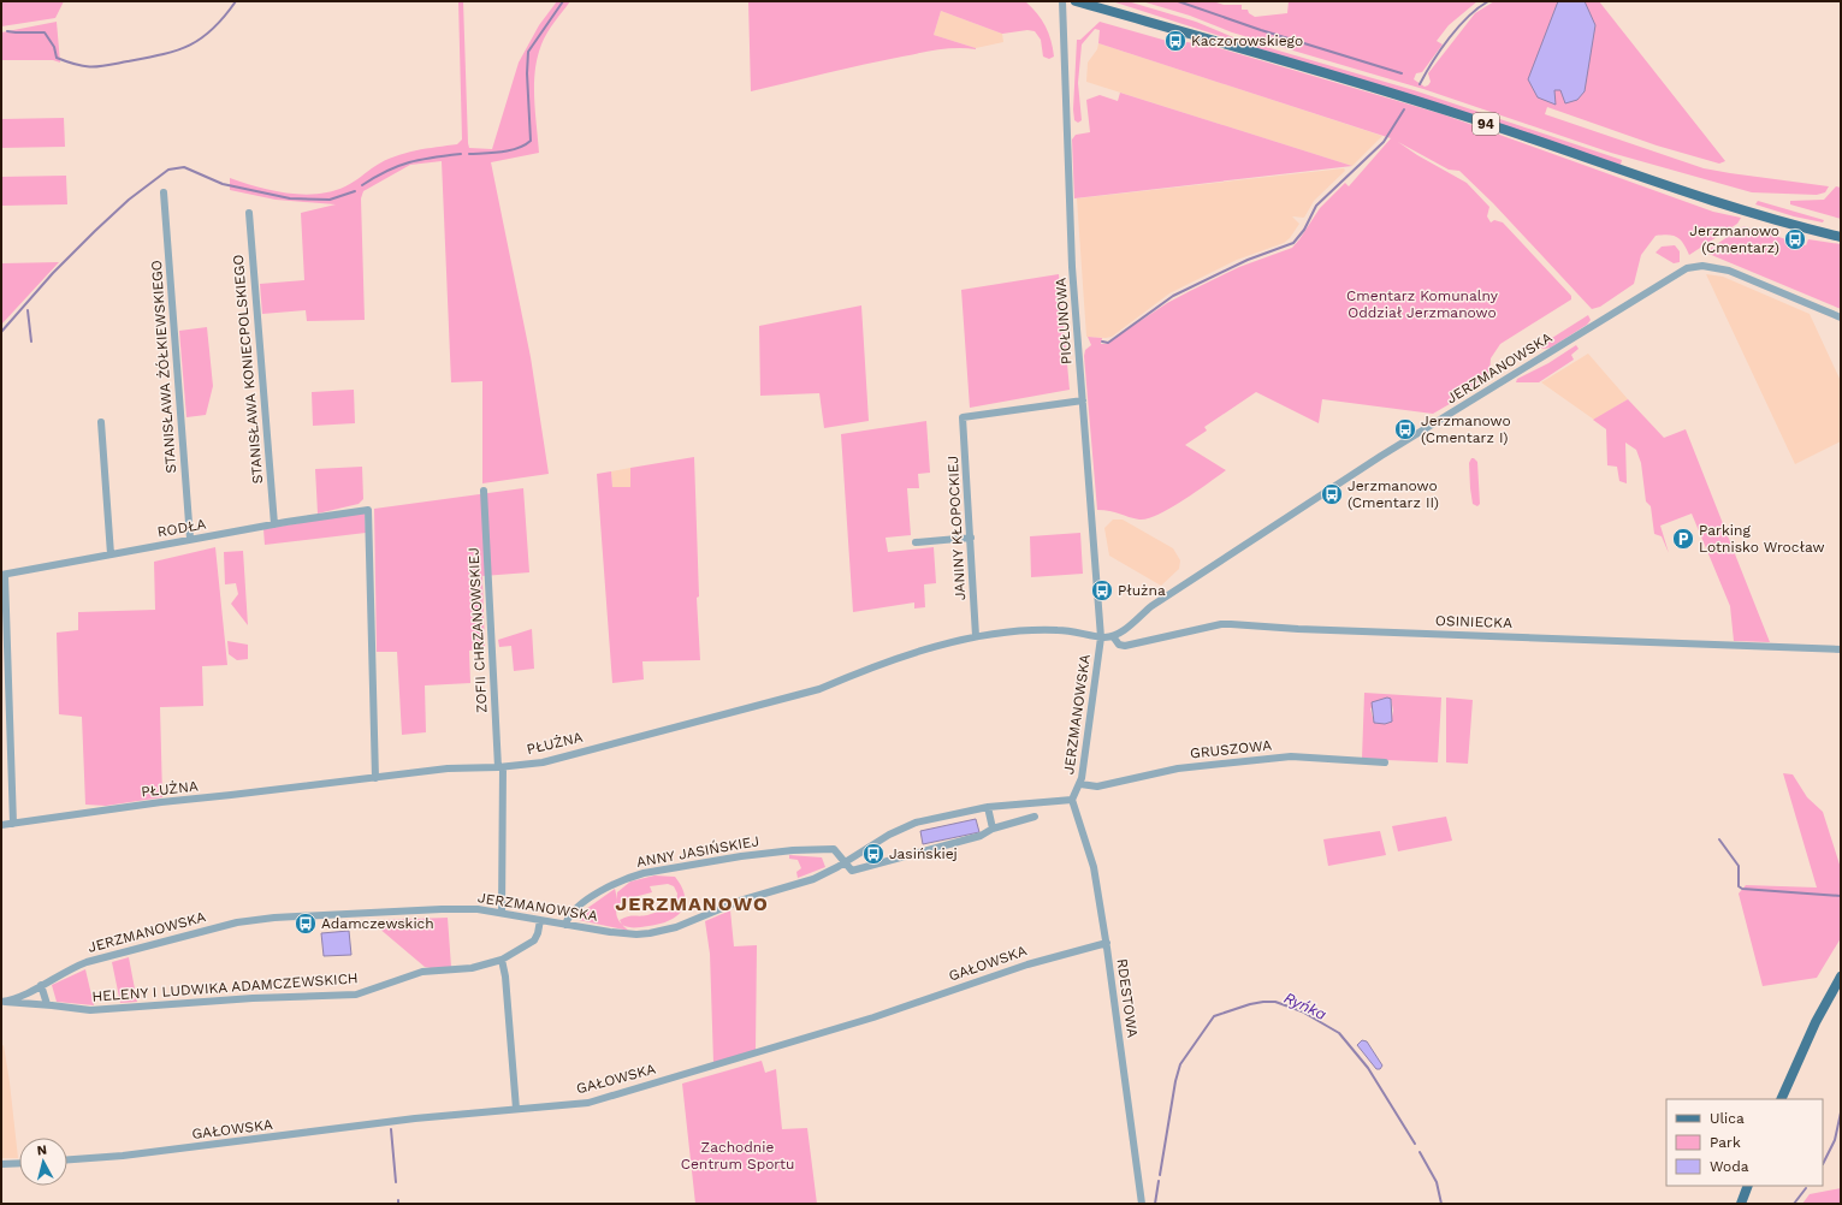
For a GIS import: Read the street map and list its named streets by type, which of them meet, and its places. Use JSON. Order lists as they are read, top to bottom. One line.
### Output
{"streets":{"main road":["94"],"street":["PIOŁUNOWA","STANISŁAWA ŻÓŁKIEWSKIEGO","JERZMANOWSKA","STANISŁAWA KONIECPOLSKIEGO","RODŁA","JANINY KŁOPOCKIEJ","OSINIECKA","ZOFII CHRZANOWSKIEJ","PŁUŻNA","GRUSZOWA","ANNY JASIŃSKIEJ","GAŁOWSKA","HELENY I LUDWIKA ADAMCZEWSKICH","RDESTOWA"]},"crossings":[["PIOŁUNOWA","JERZMANOWSKA"],["PIOŁUNOWA","JANINY KŁOPOCKIEJ"],["PIOŁUNOWA","PŁUŻNA"],["STANISŁAWA ŻÓŁKIEWSKIEGO","RODŁA"],["JERZMANOWSKA","OSINIECKA"],["JERZMANOWSKA","ZOFII CHRZANOWSKIEJ"],["JERZMANOWSKA","PŁUŻNA"],["JERZMANOWSKA","GRUSZOWA"],["JERZMANOWSKA","ANNY JASIŃSKIEJ"],["JERZMANOWSKA","HELENY I LUDWIKA ADAMCZEWSKICH"],["JERZMANOWSKA","RDESTOWA"],["STANISŁAWA KONIECPOLSKIEGO","RODŁA"],["RODŁA","PŁUŻNA"],["JANINY KŁOPOCKIEJ","PŁUŻNA"],["ZOFII CHRZANOWSKIEJ","PŁUŻNA"],["GAŁOWSKA","RDESTOWA"]],"districts":["JERZMANOWO"],"water":["Ryńka"],"parks":["Cmentarz Komunalny Oddział Jerzmanowo","Zachodnie Centrum Sportu"],"places":{"bus stop":["Kaczorowskiego","Jerzmanowo (Cmentarz)","Jerzmanowo (Cmentarz I)","Jerzmanowo (Cmentarz II)","Płużna","Jasińskiej","Adamczewskich"],"parking":["Parking Lotnisko Wrocław"]},"legend":["Ulica","Park","Woda"],"north":"top"}
